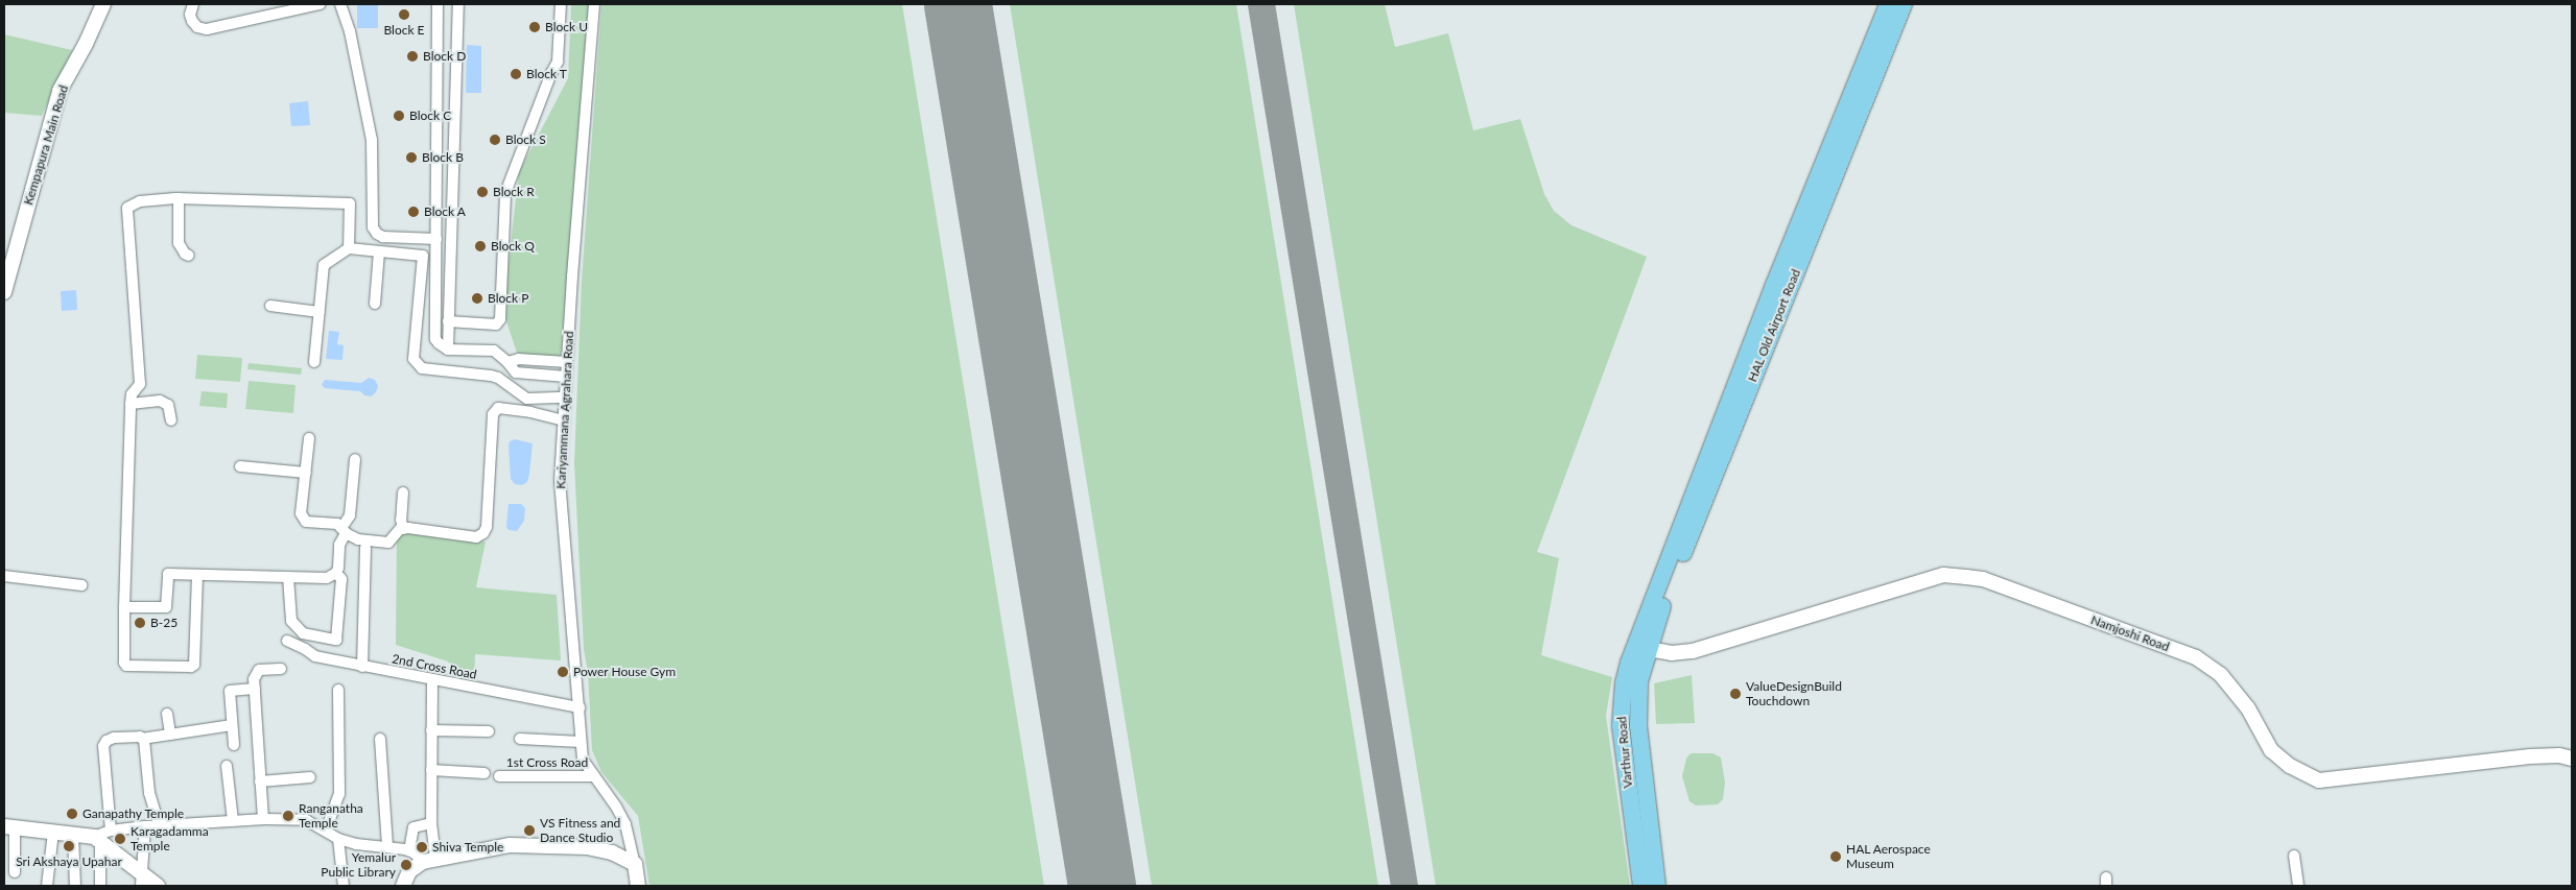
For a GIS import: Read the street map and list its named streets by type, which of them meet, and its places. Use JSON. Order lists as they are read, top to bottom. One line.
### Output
{"streets":{"main road":["Kempapura Main Road","HAL Old Airport Road","Kariyammana Agrahara Road","Namjoshi Road","Varthur Road"],"street":["2nd Cross Road","1st Cross Road"]},"crossings":[["HAL Old Airport Road","Namjoshi Road"],["HAL Old Airport Road","Varthur Road"],["Kariyammana Agrahara Road","2nd Cross Road"],["Kariyammana Agrahara Road","1st Cross Road"],["Namjoshi Road","Varthur Road"]],"places":["Block E","Block U","Block D","Block T","Block C","Block S","Block B","Block R","Block A","Block Q","Block P","B-25","Power House Gym","ValueDesignBuild Touchdown","Ganapathy Temple","Ranganatha Temple","VS Fitness and Dance Studio","Karagadamma Temple","Sri Akshaya Upahar","Shiva Temple","HAL Aerospace Museum","Yemalur Public Library"]}
